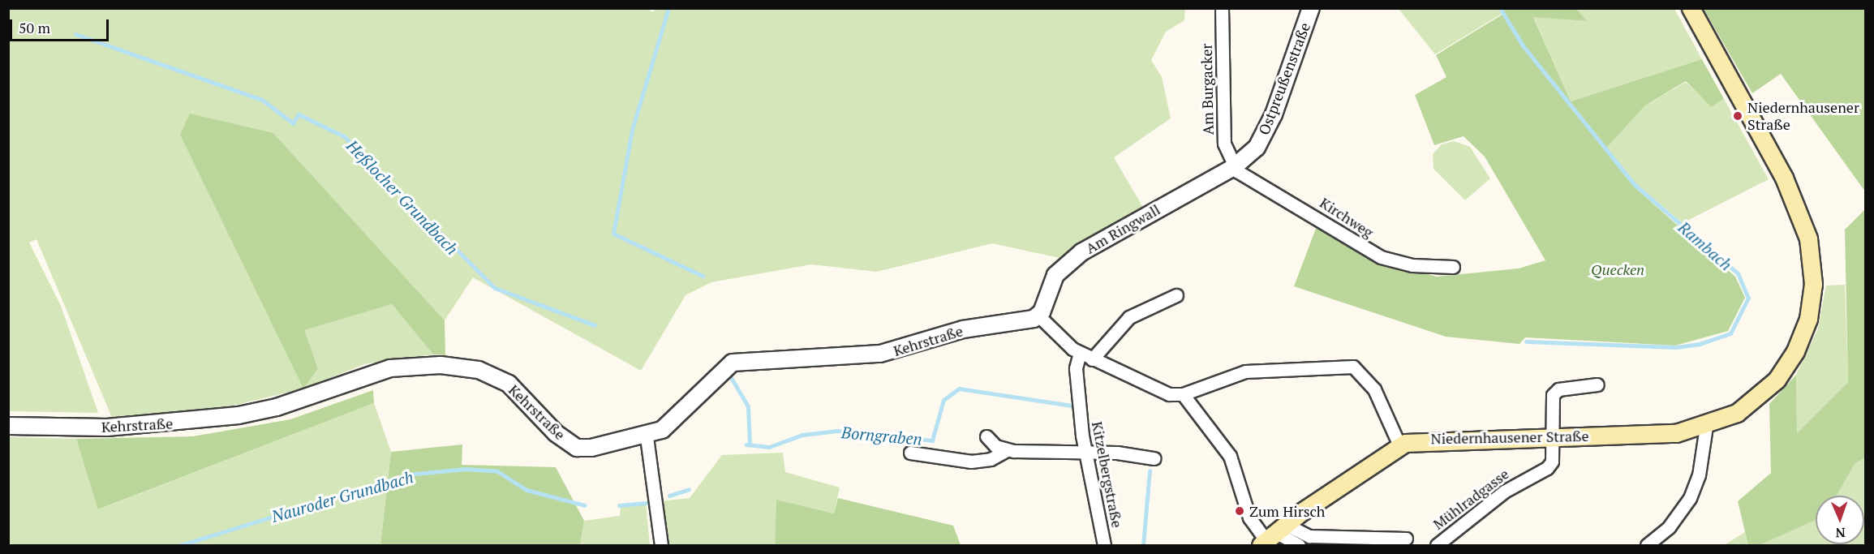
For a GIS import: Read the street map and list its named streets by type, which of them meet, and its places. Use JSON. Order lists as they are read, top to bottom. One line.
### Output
{"streets":{"main road":["Niedernhausener Straße"],"street":["Ostpreußenstraße","Am Burgacker","Kirchweg","Am Ringwall","Kehrstraße","Kitzelbergstraße","Mühlradgasse"]},"crossings":[["Ostpreußenstraße","Am Burgacker"],["Ostpreußenstraße","Kirchweg"],["Ostpreußenstraße","Am Ringwall"],["Am Burgacker","Kirchweg"],["Am Burgacker","Am Ringwall"],["Kirchweg","Am Ringwall"],["Am Ringwall","Kehrstraße"],["Niedernhausener Straße","Mühlradgasse"]],"water":["Heßlocher Grundbach","Rambach","Borngraben","Nauroder Grundbach"],"parks":["Quecken"],"places":["Niedernhausener Straße","Zum Hirsch"],"scale_bar":"50 m","north":"bottom"}
